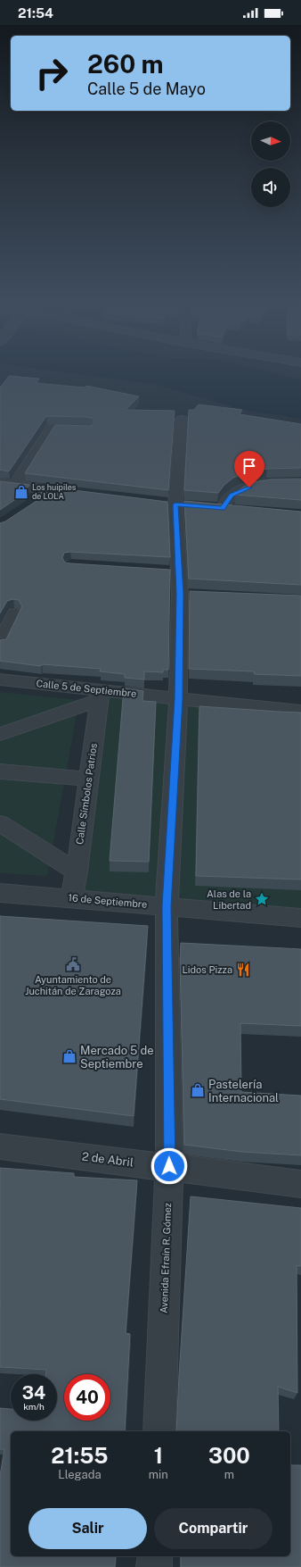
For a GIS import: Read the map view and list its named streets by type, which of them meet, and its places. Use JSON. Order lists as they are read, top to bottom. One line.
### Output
{"streets":{"street":["Calle 5 de Septiembre","Calle Símbolos Patrios","16 de Septiembre","2 de Abril","Avenida Efraín R. Gómez"]},"crossings":[["Calle 5 de Septiembre","Calle Símbolos Patrios"],["Calle 5 de Septiembre","Avenida Efraín R. Gómez"],["Calle Símbolos Patrios","16 de Septiembre"],["16 de Septiembre","Avenida Efraín R. Gómez"],["2 de Abril","Avenida Efraín R. Gómez"]],"places":{"shop":["Los huipiles de LOLA","Mercado 5 de Septiembre","Pastelería Internacional"],"place":["Alas de la Libertad"],"public building":["Ayuntamiento de Juchitán de Zaragoza"],"restaurant":["Lidos Pizza"]},"north":"right","page":{"status":"21:54","turn":["260 m","Calle 5 de Mayo"],"speed":"34 km/h","limit":"40","eta":["21:55","Llegada","1","min","300","m"],"buttons":["Salir","Compartir"]}}
